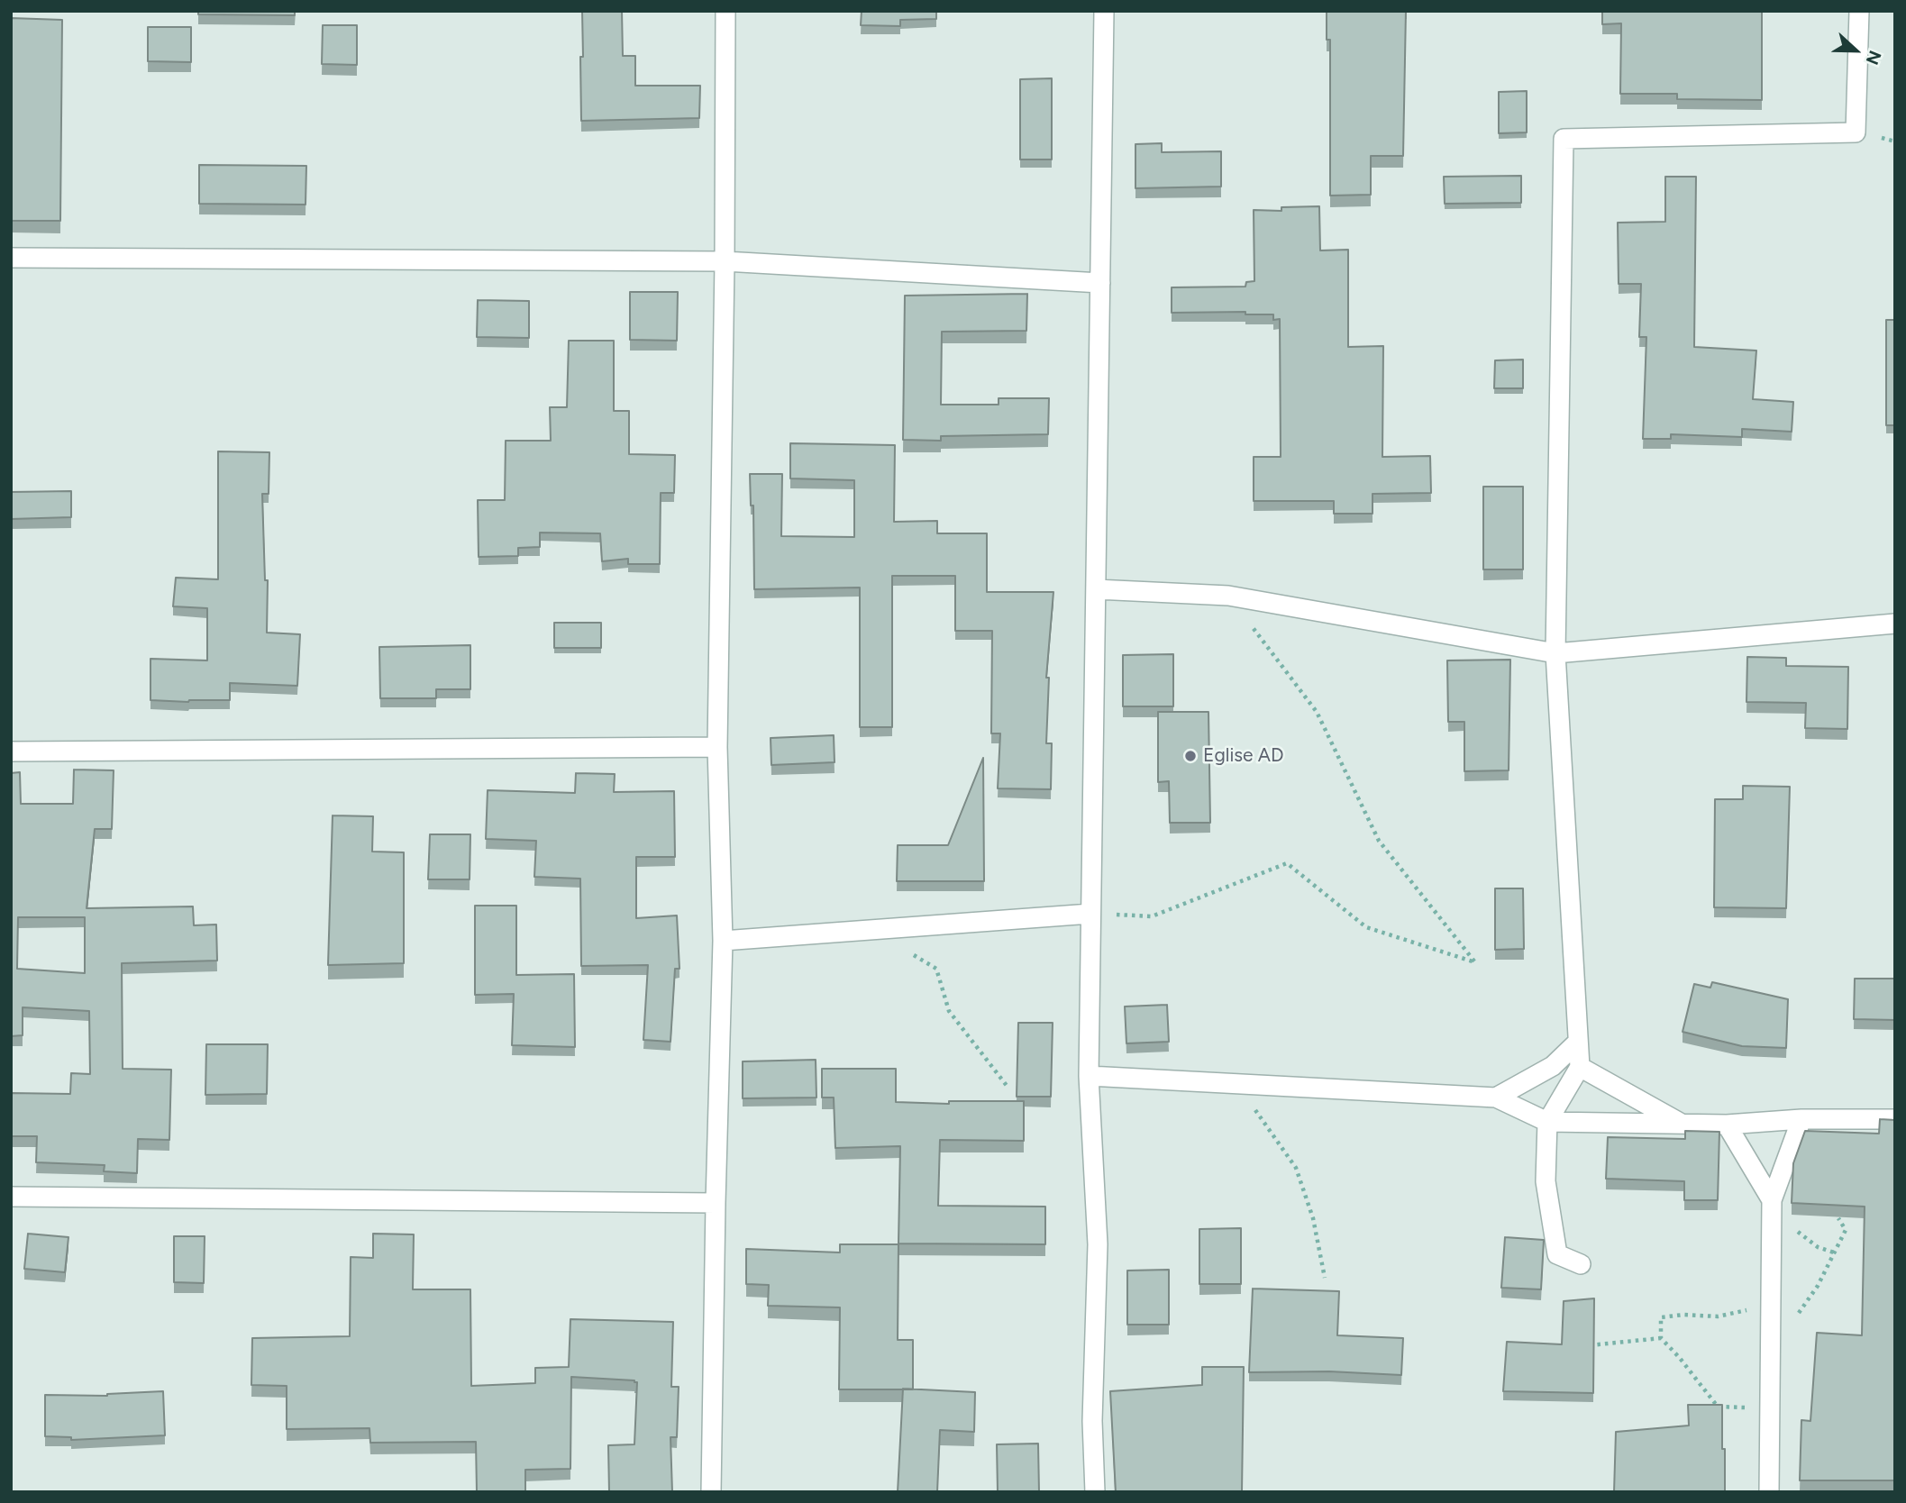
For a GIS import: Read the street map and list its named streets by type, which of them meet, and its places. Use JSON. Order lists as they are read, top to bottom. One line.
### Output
{"places":["Eglise AD"],"north":"right"}
